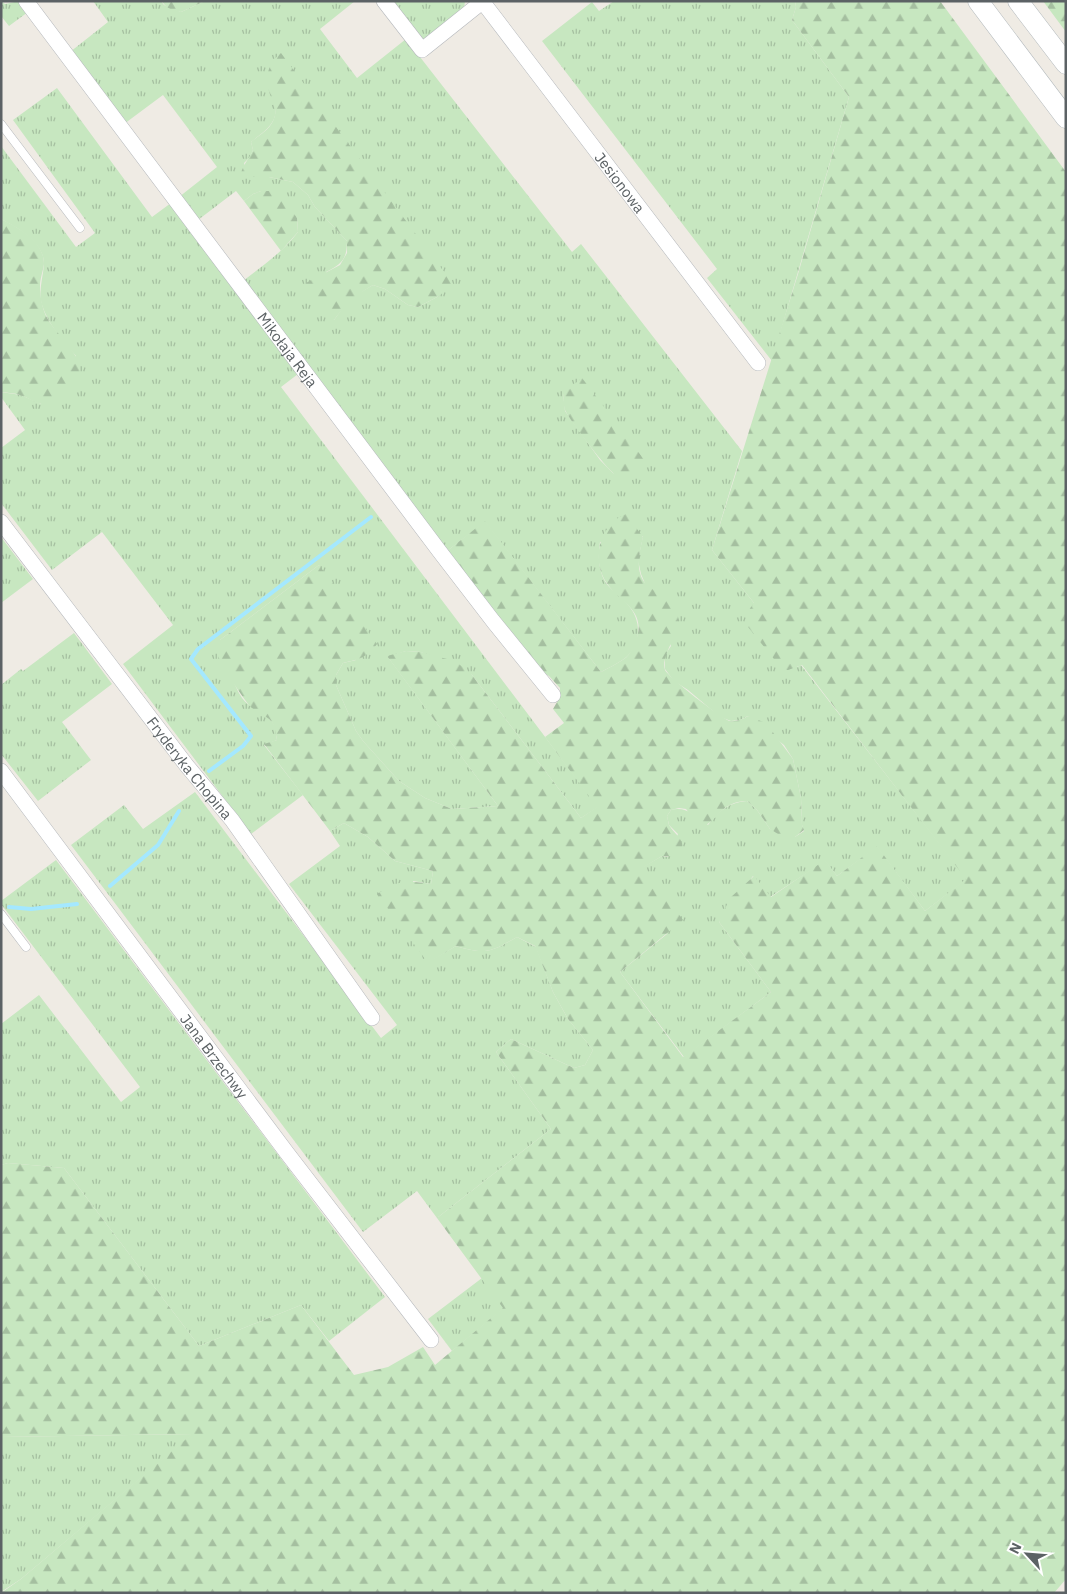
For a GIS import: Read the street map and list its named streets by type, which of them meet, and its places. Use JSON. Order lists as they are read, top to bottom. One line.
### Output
{"streets":{"street":["Jesionowa","Mikołaja Reja","Fryderyka Chopina","Jana Brzechwy"]},"north":"top left"}
